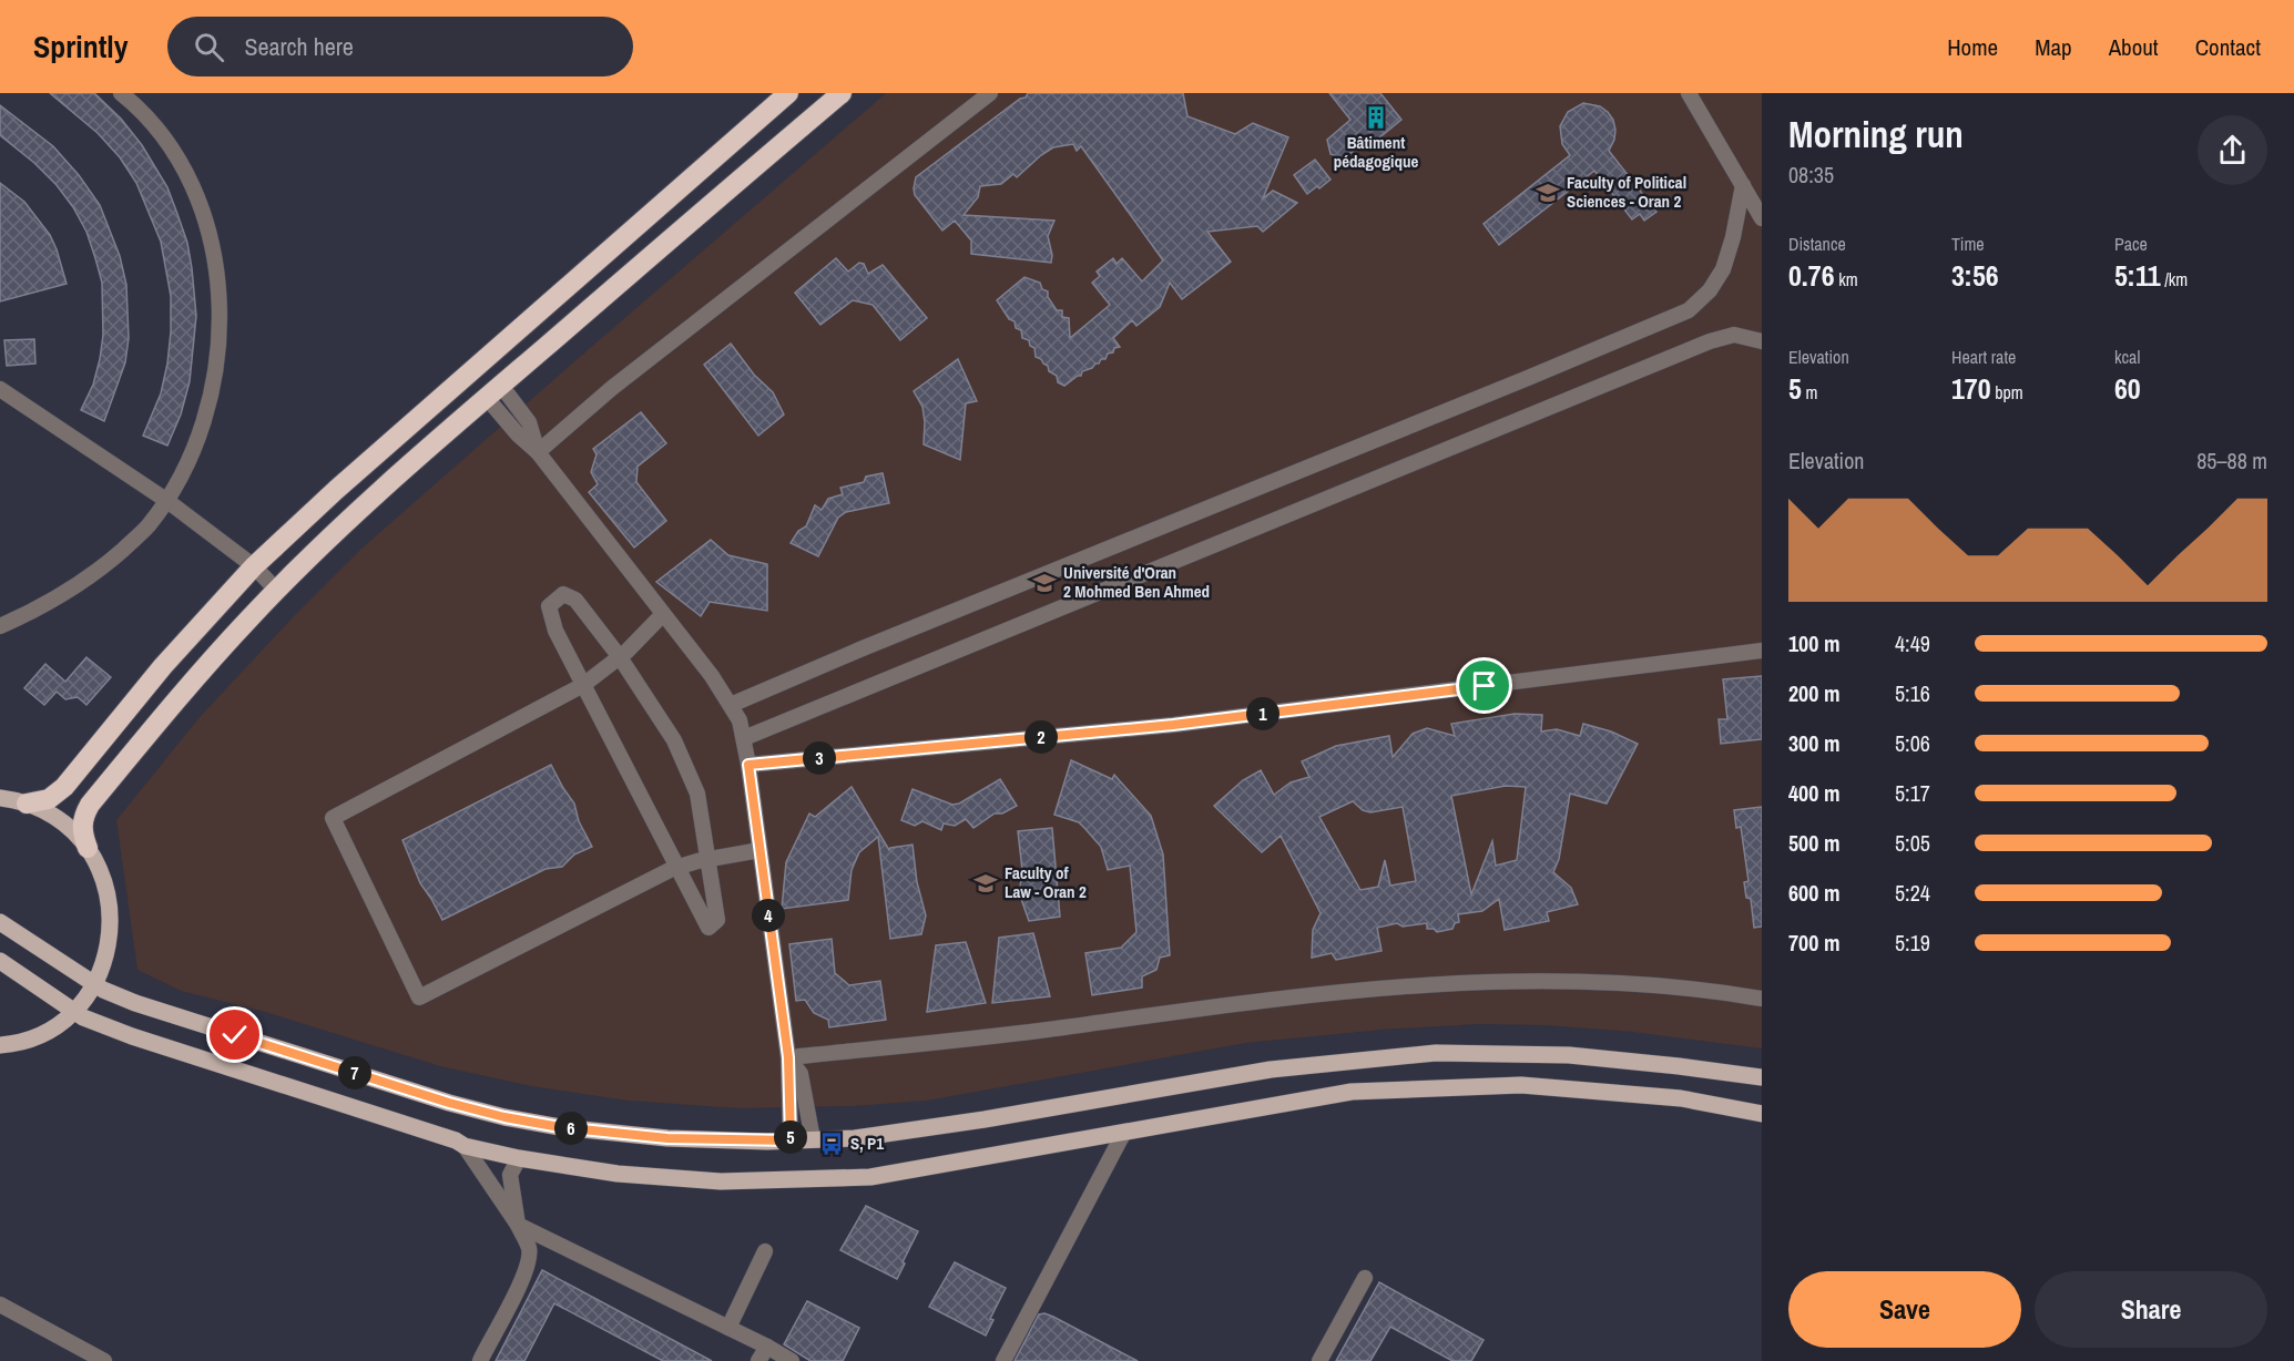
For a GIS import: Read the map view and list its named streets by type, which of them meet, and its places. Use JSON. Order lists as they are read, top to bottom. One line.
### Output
{"places":{"building":["Bâtiment pédagogique"],"school or university":["Faculty of Political Sciences - Oran 2","Université d'Oran 2 Mohmed Ben Ahmed","Faculty of Law - Oran 2"],"bus stop":["S, P1"]},"page":{"header":"Sprintly","search":"Search here","nav":["Home","Map","About","Contact"],"heading":["Morning run","08:35"],"stats":[["Distance","0.76 km"],["Time","3:56"],["Pace","5:11 /km"],["Elevation","5 m"],["Heart rate","170 bpm"],["kcal","60"]],"chart":["Elevation","85–88 m"],"list":[{"name":"100 m","note":"4:49"},{"name":"200 m","note":"5:16"},{"name":"300 m","note":"5:06"},{"name":"400 m","note":"5:17"},{"name":"500 m","note":"5:05"},{"name":"600 m","note":"5:24"},{"name":"700 m","note":"5:19"}],"pins":["1","2","3","4","7","6","5"],"buttons":["Save","Share"]}}
